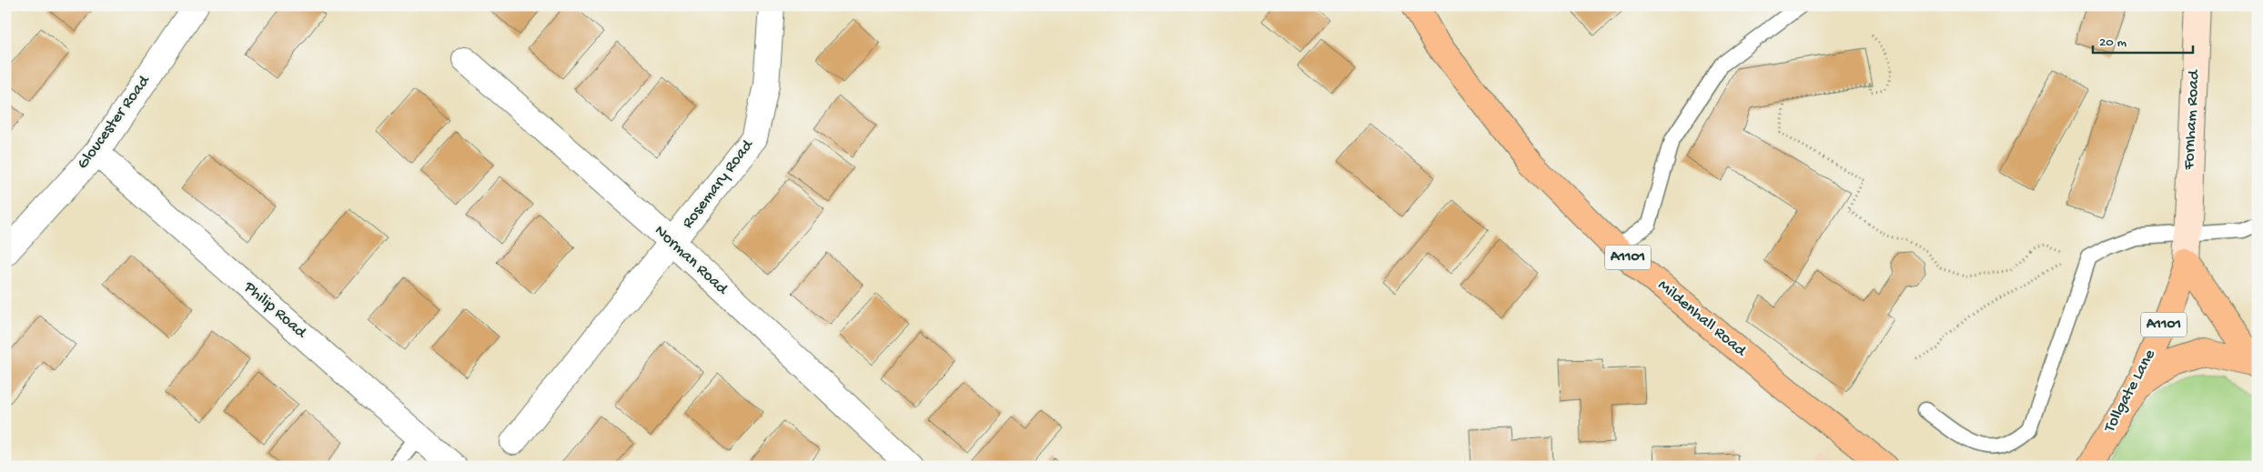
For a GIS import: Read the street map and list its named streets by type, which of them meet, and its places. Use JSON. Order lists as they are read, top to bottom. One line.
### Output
{"streets":{"main road":["Fornham Road","A1101","Mildenhall Road","Tollgate Lane"],"street":["Gloucester Road","Rosemary Road","Norman Road","Philip Road"]},"crossings":[["Fornham Road","A1101"],["Fornham Road","Tollgate Lane"],["Gloucester Road","Philip Road"],["Rosemary Road","Norman Road"],["A1101","Tollgate Lane"]],"scale_bar":"20 m"}
